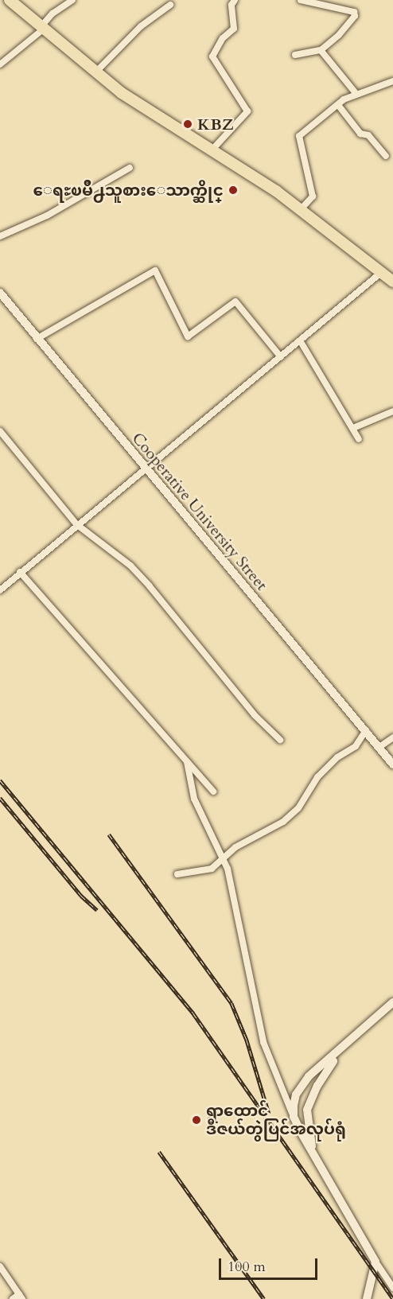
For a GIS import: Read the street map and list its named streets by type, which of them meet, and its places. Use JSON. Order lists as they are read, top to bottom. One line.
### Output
{"streets":{"street":["Cooperative University Street"]},"places":["KBZ","ေရႊၿမိဳ႕သူစားေသာက္ဆိုင္","ရွာထောင် ဒီဇယ်တွဲပြင်အလုပ်ရုံ"],"scale_bar":"100 m"}
